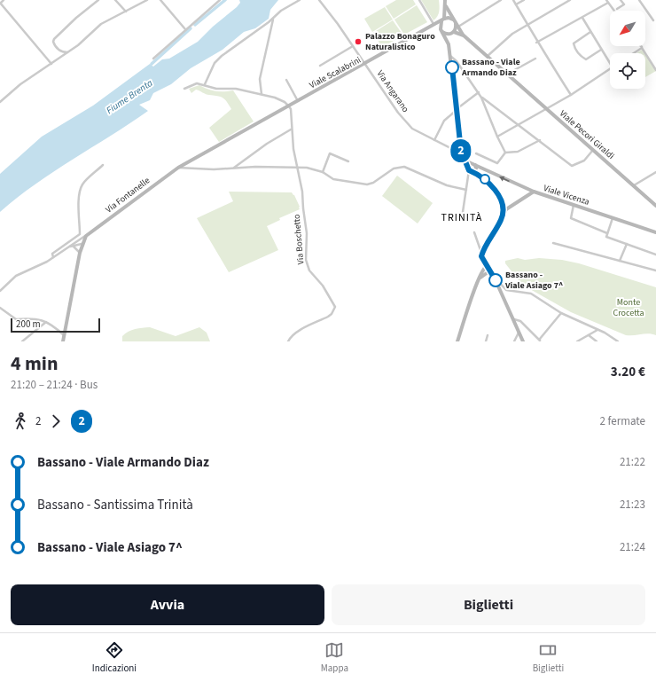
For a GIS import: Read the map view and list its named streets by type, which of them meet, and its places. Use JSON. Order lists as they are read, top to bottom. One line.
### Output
{"streets":{"street":["Viale Scalabrini","Via Angarano","Viale Pecori Giraldi","Via Fontanelle","Viale Vicenza","Via Boschetto"]},"crossings":[["Viale Scalabrini","Via Angarano"],["Viale Scalabrini","Viale Pecori Giraldi"],["Viale Scalabrini","Via Fontanelle"]],"districts":["TRINITÀ"],"water":["Fiume Brenta"],"parks":["Monte Crocetta"],"places":["Palazzo Bonaguro Naturalistico","Bassano - Viale Armando Diaz","Bassano - Viale Asiago 7^"],"lines":["bus line 2"],"scale_bar":"200 m","north":"bottom left","page":{"on_map":"2","scale":"200 m","heading":["4 min","21:20 – 21:24 · Bus","3.20 €"],"legs":["2","2","2 fermate"],"list":[{"name":"Bassano - Viale Armando Diaz","value":"21:22"},{"name":"Bassano - Santissima Trinità","value":"21:23"},{"name":"Bassano - Viale Asiago 7^","value":"21:24"}],"buttons":["Avvia","Biglietti"],"tabs":["Indicazioni","Mappa","Biglietti"]}}
